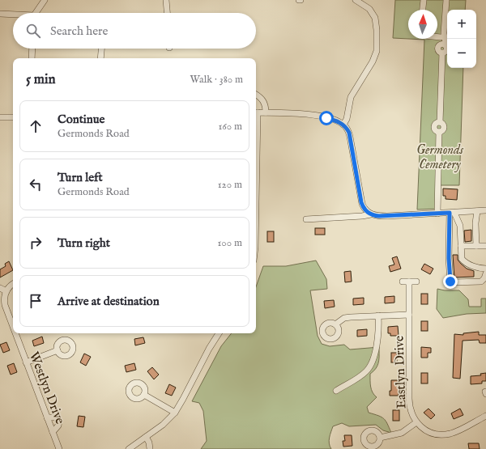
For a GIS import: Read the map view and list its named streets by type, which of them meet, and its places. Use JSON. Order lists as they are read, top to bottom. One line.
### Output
{"streets":{"street":["Eastlyn Drive","Westlyn Drive"]},"parks":["Germonds Cemetery"],"north":"top","page":{"map_buttons":["+","−"],"search":"Search here","heading":["5 min","Walk · 380 m"],"list":[["Continue","Germonds Road","160 m"],["Turn left","Germonds Road","120 m"],["Turn right","100 m"],"Arrive at destination"]}}
